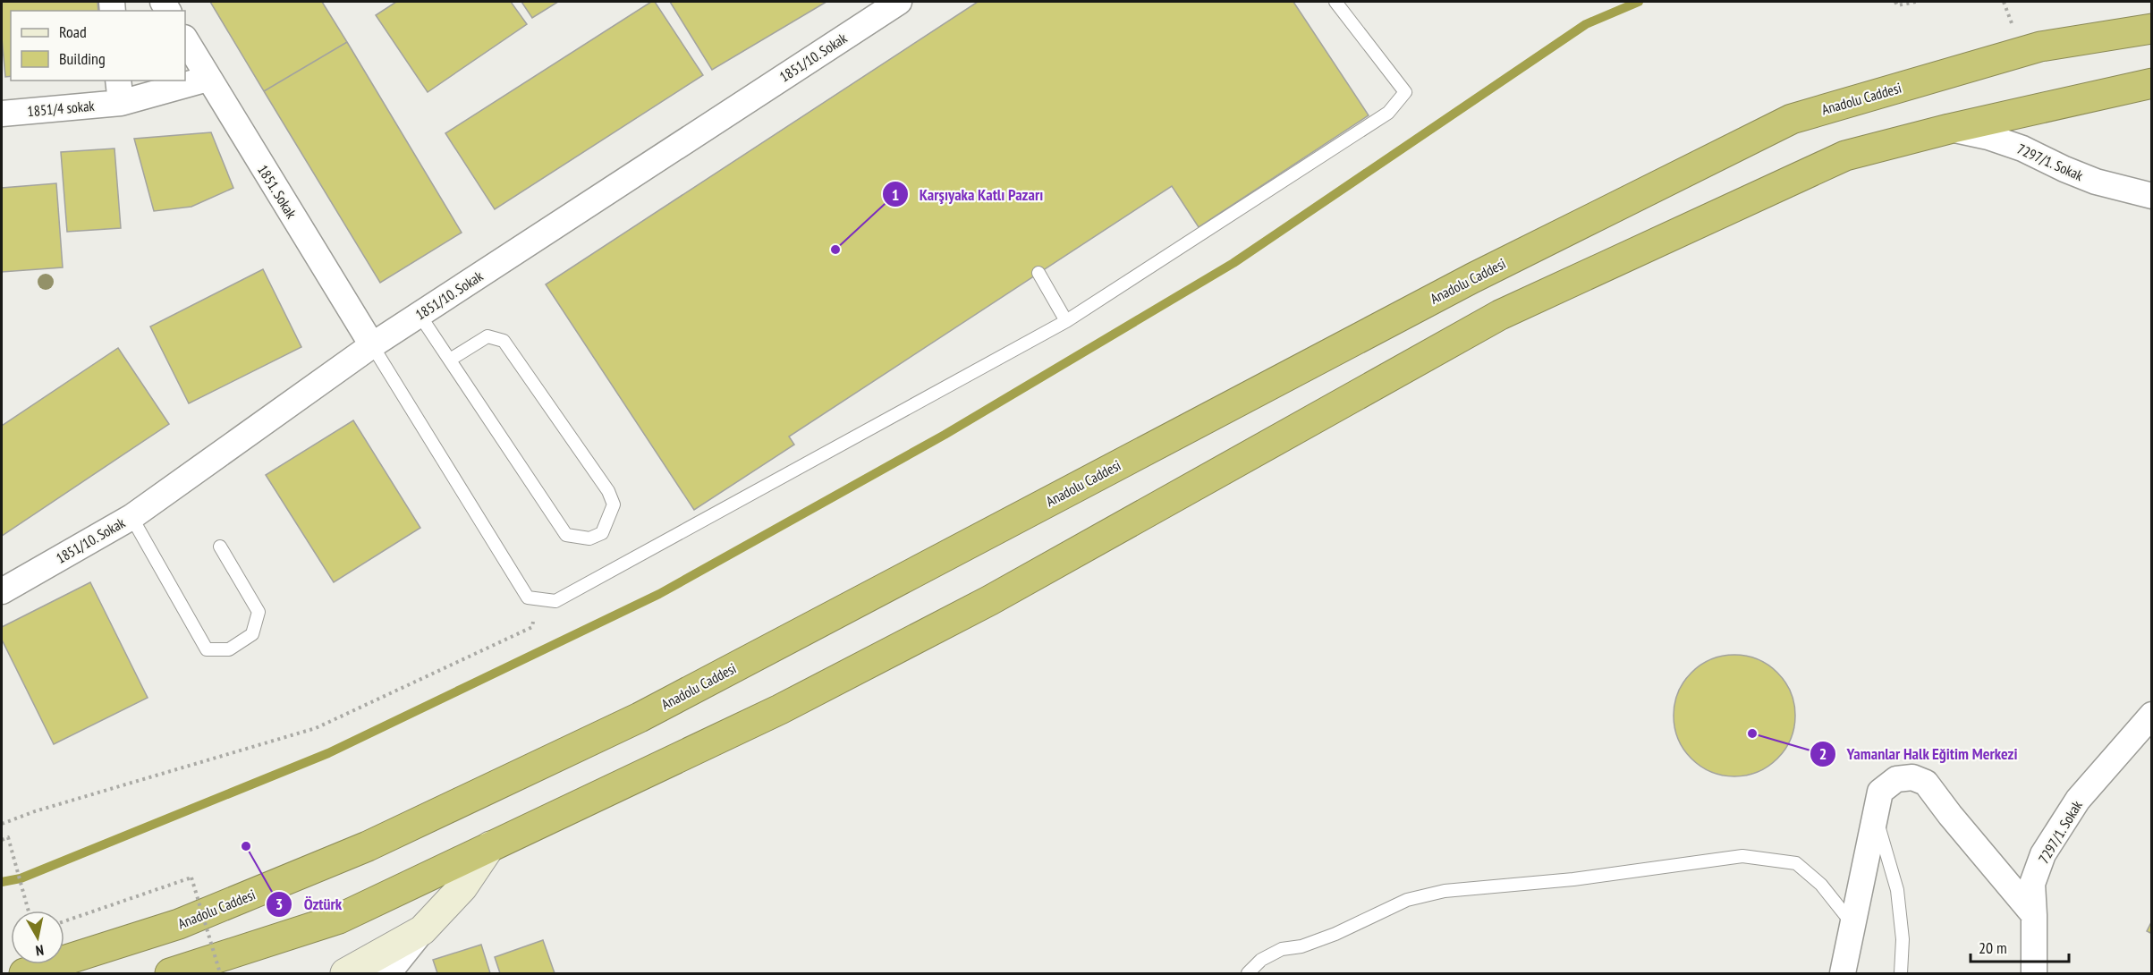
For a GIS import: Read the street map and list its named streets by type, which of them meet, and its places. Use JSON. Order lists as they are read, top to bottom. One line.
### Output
{"streets":{"highway":["Anadolu Caddesi"],"street":["1851/10. Sokak","1851/4 sokak","7297/1. Sokak","1851. Sokak"]},"crossings":[["1851/10. Sokak","1851. Sokak"],["1851/4 sokak","1851. Sokak"]],"places":["Karşıyaka Katlı Pazarı","Yamanlar Halk Eğitim Merkezi","Öztürk"],"legend":["Road","Building"],"scale_bar":"20 m","north":"bottom"}
